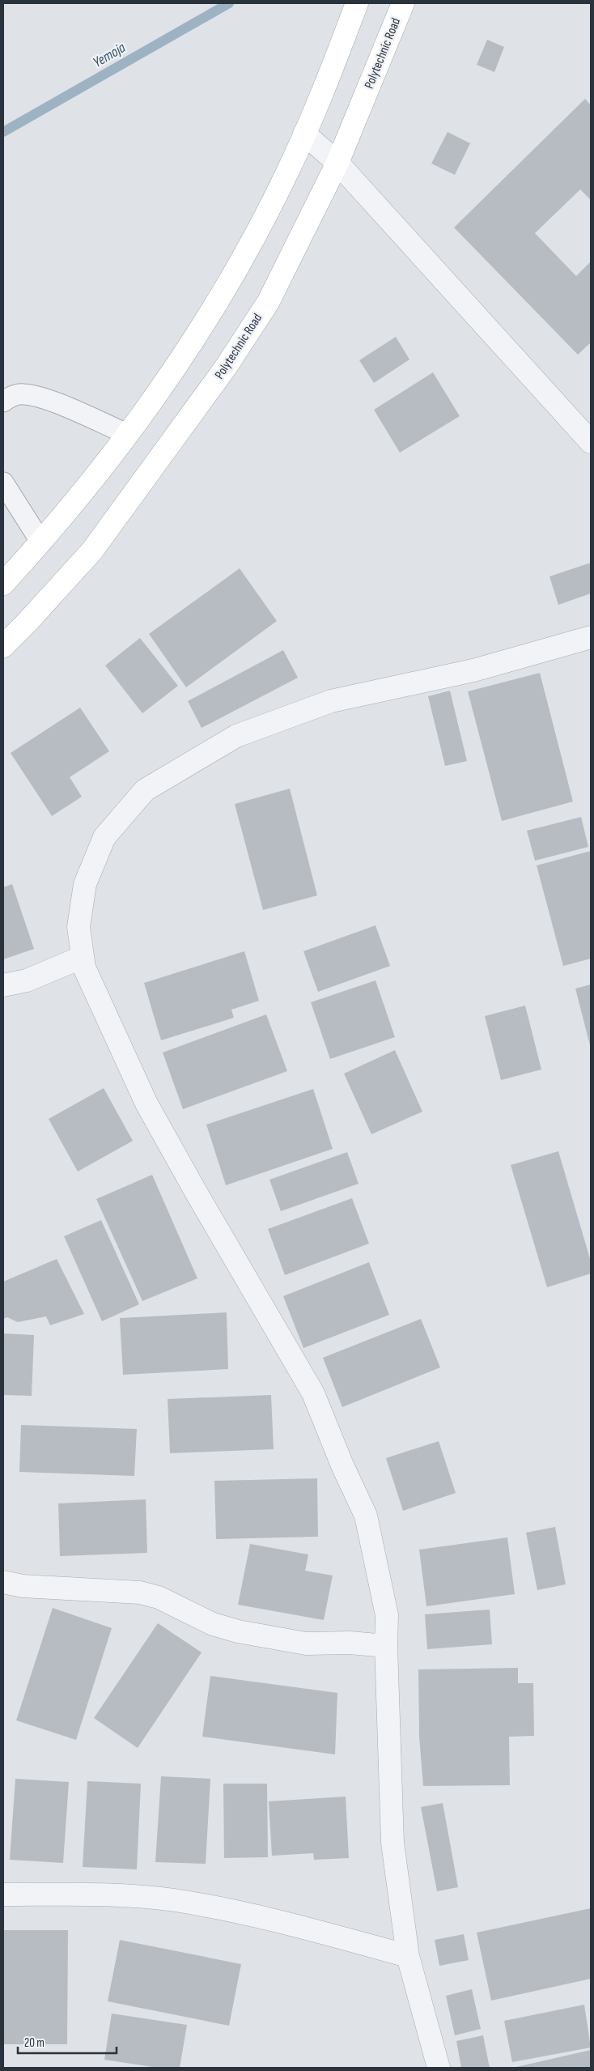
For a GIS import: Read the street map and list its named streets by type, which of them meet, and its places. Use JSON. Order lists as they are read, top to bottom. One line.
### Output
{"streets":{"main road":["Polytechnic Road"]},"water":["Yemoja"],"scale_bar":"20 m"}
